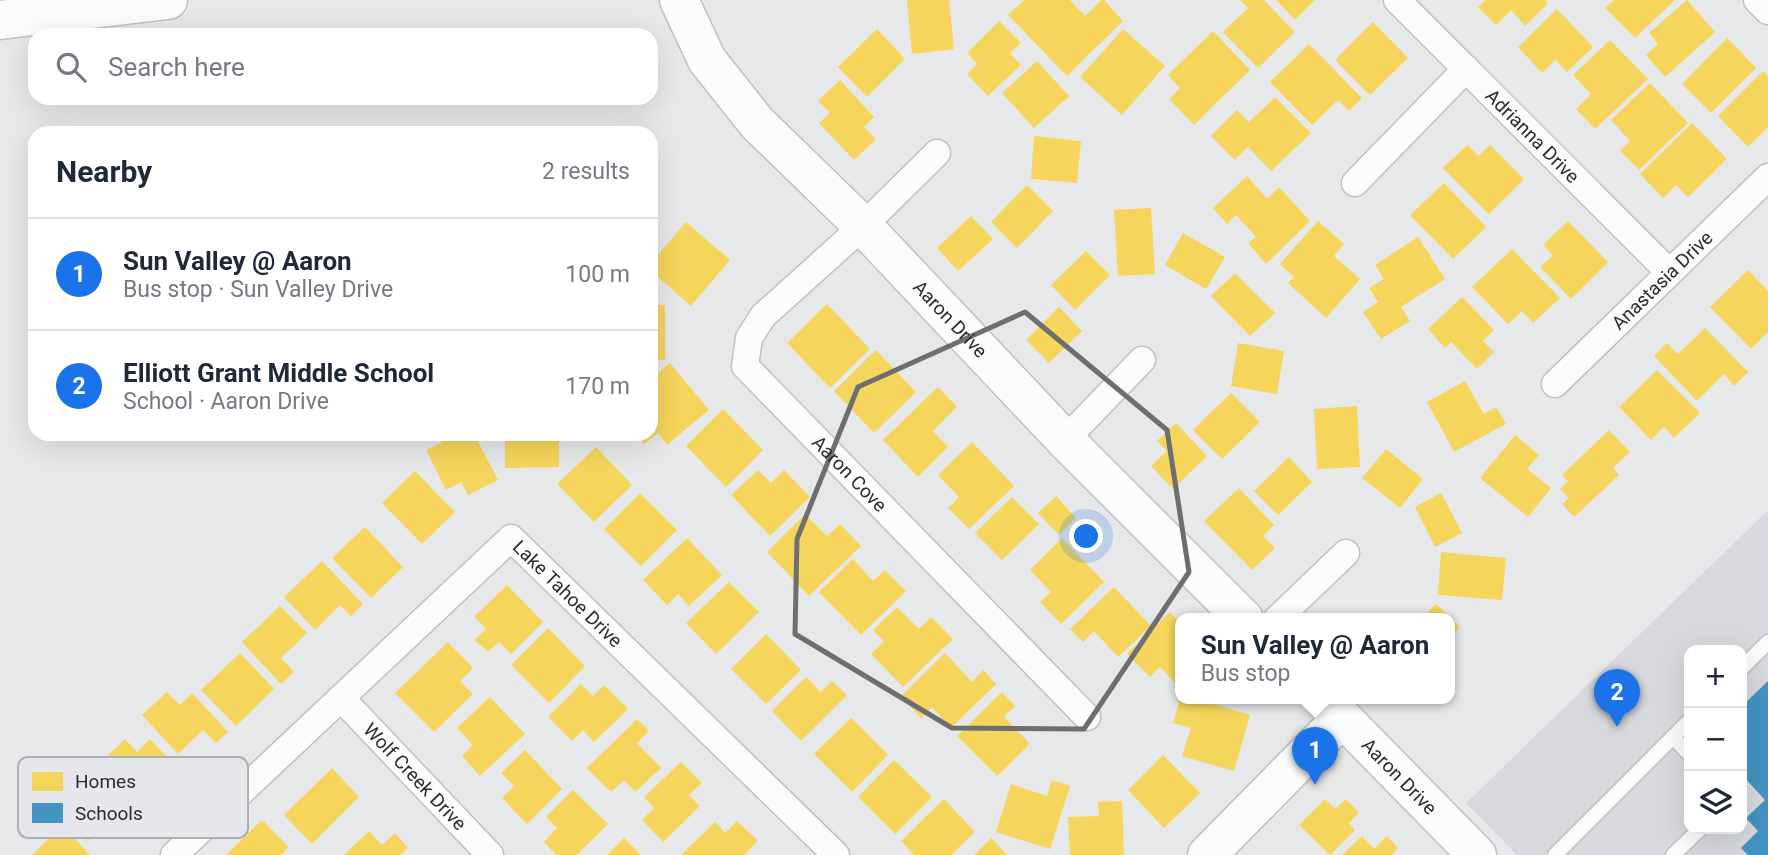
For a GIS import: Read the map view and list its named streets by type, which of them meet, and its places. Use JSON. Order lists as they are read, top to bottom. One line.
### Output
{"streets":{"street":["Adrianna Drive","Anastasia Drive","Aaron Drive","Aaron Cove","Lake Tahoe Drive","Wolf Creek Drive"]},"crossings":[["Adrianna Drive","Anastasia Drive"],["Aaron Drive","Aaron Cove"],["Lake Tahoe Drive","Wolf Creek Drive"]],"legend":["Homes","Schools"],"page":{"search":"Search here","heading":["Nearby","2 results"],"list":[{"mark":"1","name":"Sun Valley @ Aaron","note":"Bus stop · Sun Valley Drive","value":"100 m"},{"mark":"2","name":"Elliott Grant Middle School","note":"School · Aaron Drive","value":"170 m"}],"popup":["Sun Valley @ Aaron","Bus stop"],"map_buttons":["+","−"],"pins":["2","1"]}}
